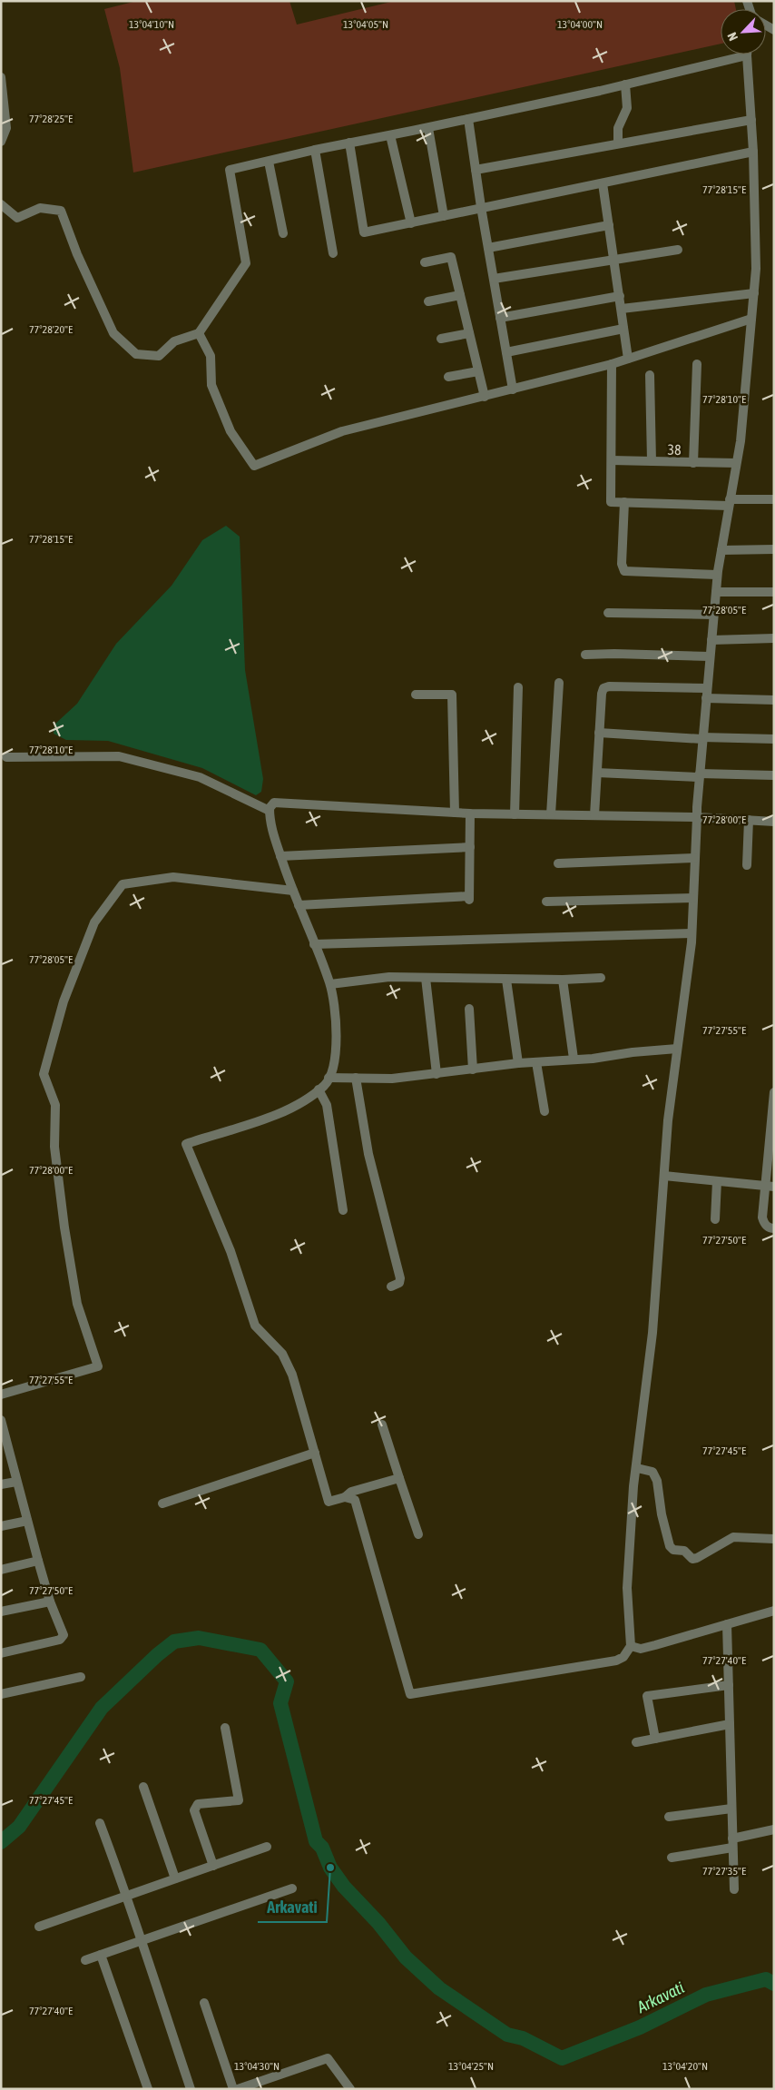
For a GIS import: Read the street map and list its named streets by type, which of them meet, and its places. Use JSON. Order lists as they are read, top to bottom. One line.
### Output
{"streets":{"street":["38"]},"water":["Arkavati"],"places":["Arkavati"],"north":"bottom left","coordinates":["13°04'10\"N","13°04'05\"N","13°04'00\"N","77°28'25\"E","77°28'15\"E","77°28'20\"E","77°28'10\"E","77°28'05\"E","77°28'00\"E","77°27'55\"E","77°27'50\"E","77°27'45\"E","77°27'40\"E","77°27'35\"E","13°04'30\"N","13°04'25\"N","13°04'20\"N"]}
